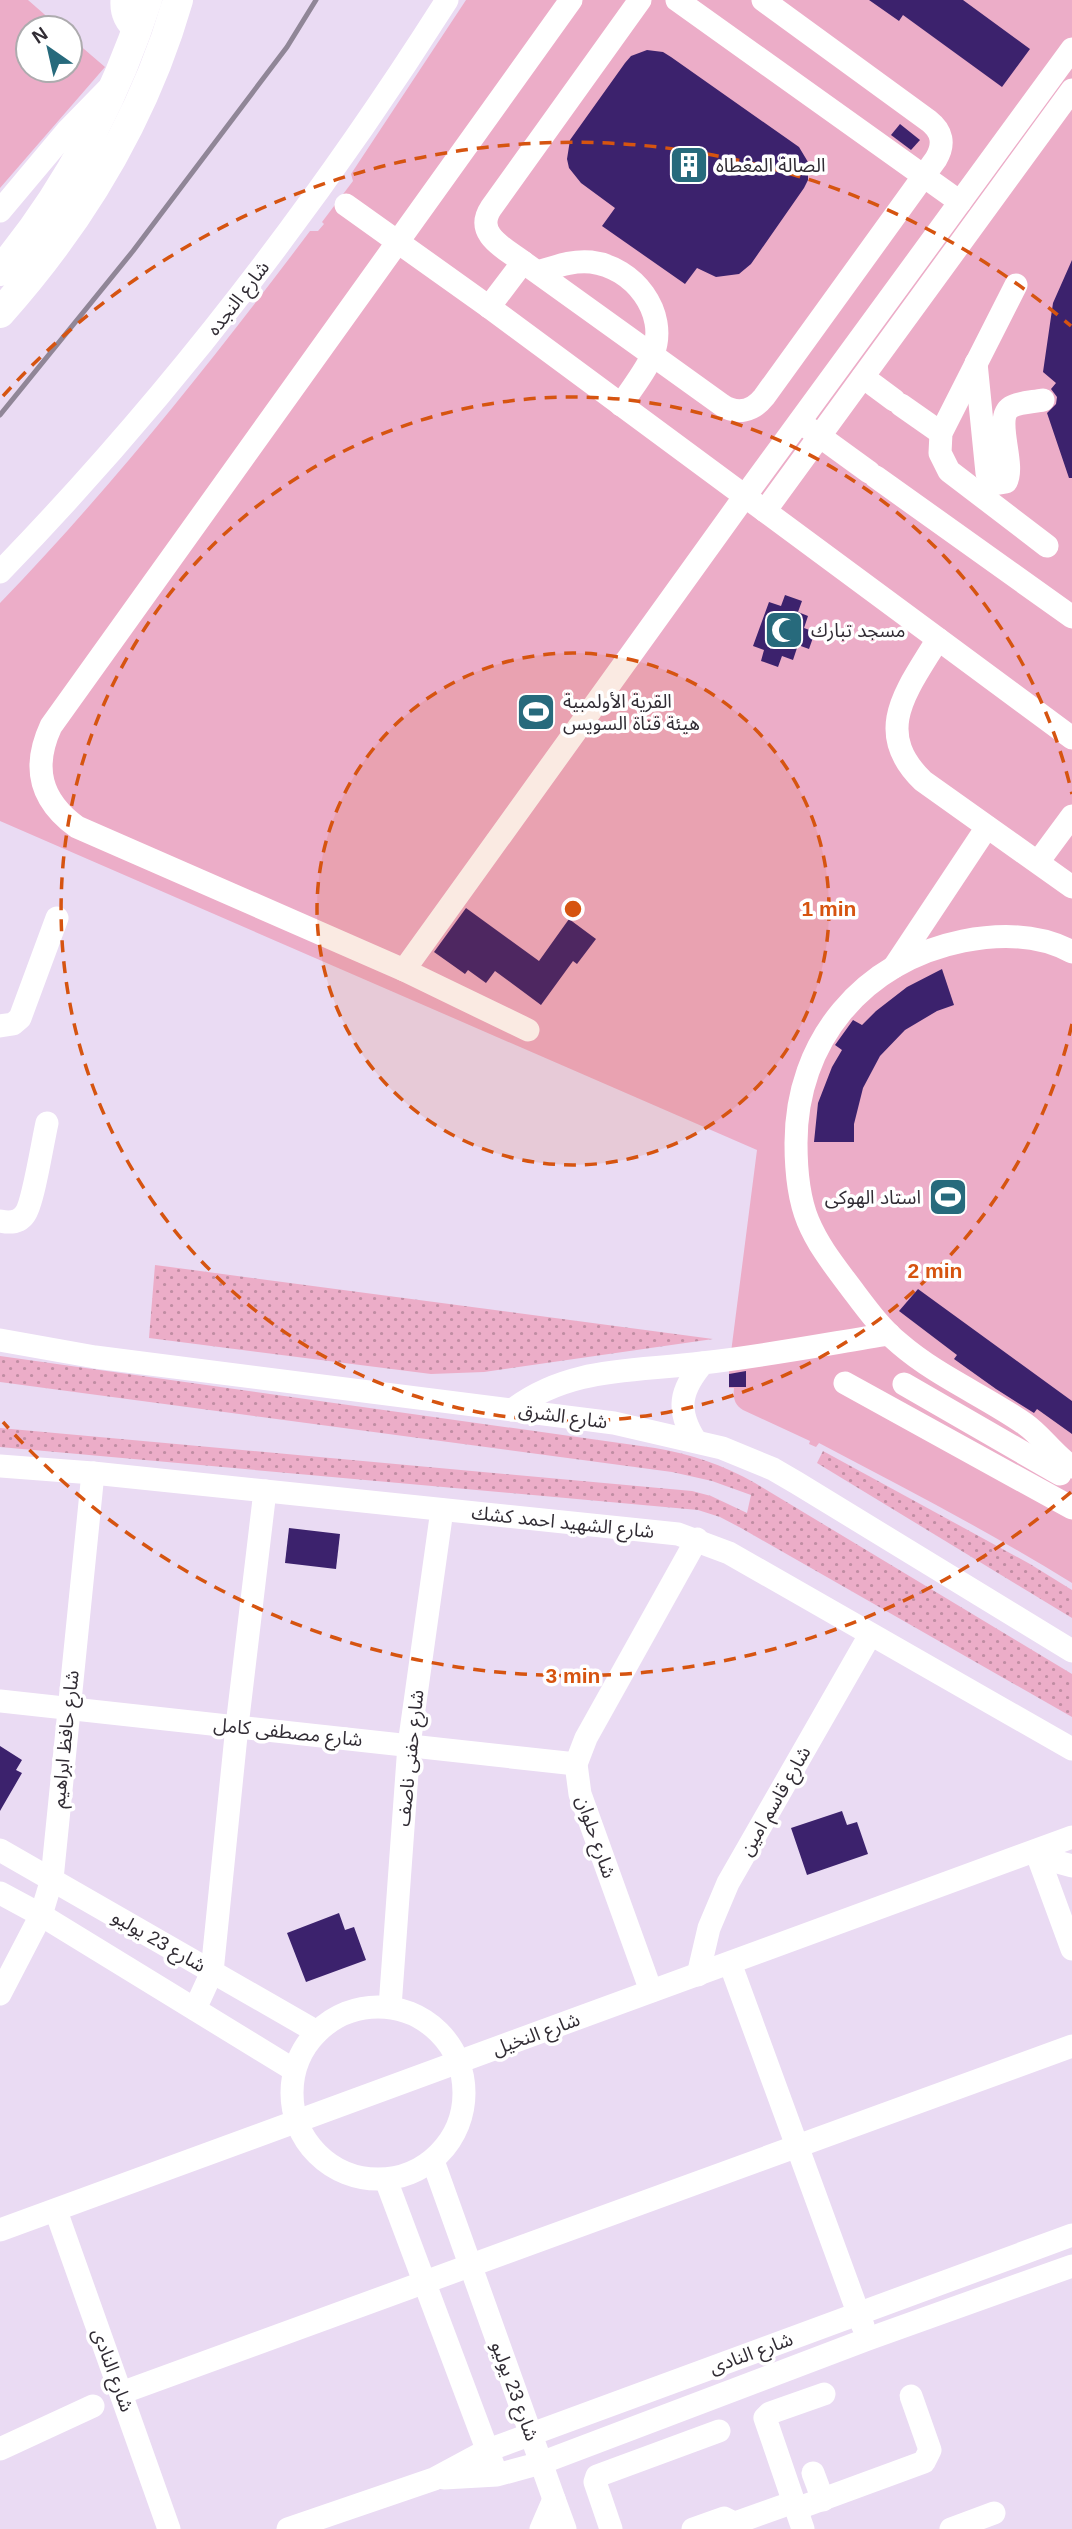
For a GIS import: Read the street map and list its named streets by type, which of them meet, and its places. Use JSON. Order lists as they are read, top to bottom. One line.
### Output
{"streets":{"street":["شارع النجده","شارع الشرق","شارع الشهيد احمد كشك","شارع مصطفى كامل","شارع حافظ ابراهيم","شارع حفنى ناصف","شارع قاسم امين","شارع حلوان","شارع 23 يوليو","شارع النخيل","شارع النادى"]},"crossings":[["شارع الشهيد احمد كشك","شارع حافظ ابراهيم"],["شارع الشهيد احمد كشك","شارع حفنى ناصف"],["شارع الشهيد احمد كشك","شارع قاسم امين"],["شارع مصطفى كامل","شارع حافظ ابراهيم"],["شارع مصطفى كامل","شارع حفنى ناصف"],["شارع مصطفى كامل","شارع حلوان"],["شارع حافظ ابراهيم","شارع 23 يوليو"],["شارع قاسم امين","شارع النخيل"],["شارع حلوان","شارع النخيل"],["شارع 23 يوليو","شارع النادى"],["شارع النخيل","شارع النادى"]],"places":{"building":["الصالة المغطاه"],"mosque":["مسجد تبارك"],"sports":["القرية الأولمبية هيئة قناة السويس","استاد الهوكى"]},"north":"top left","rings":["1 min","2 min","3 min"]}
